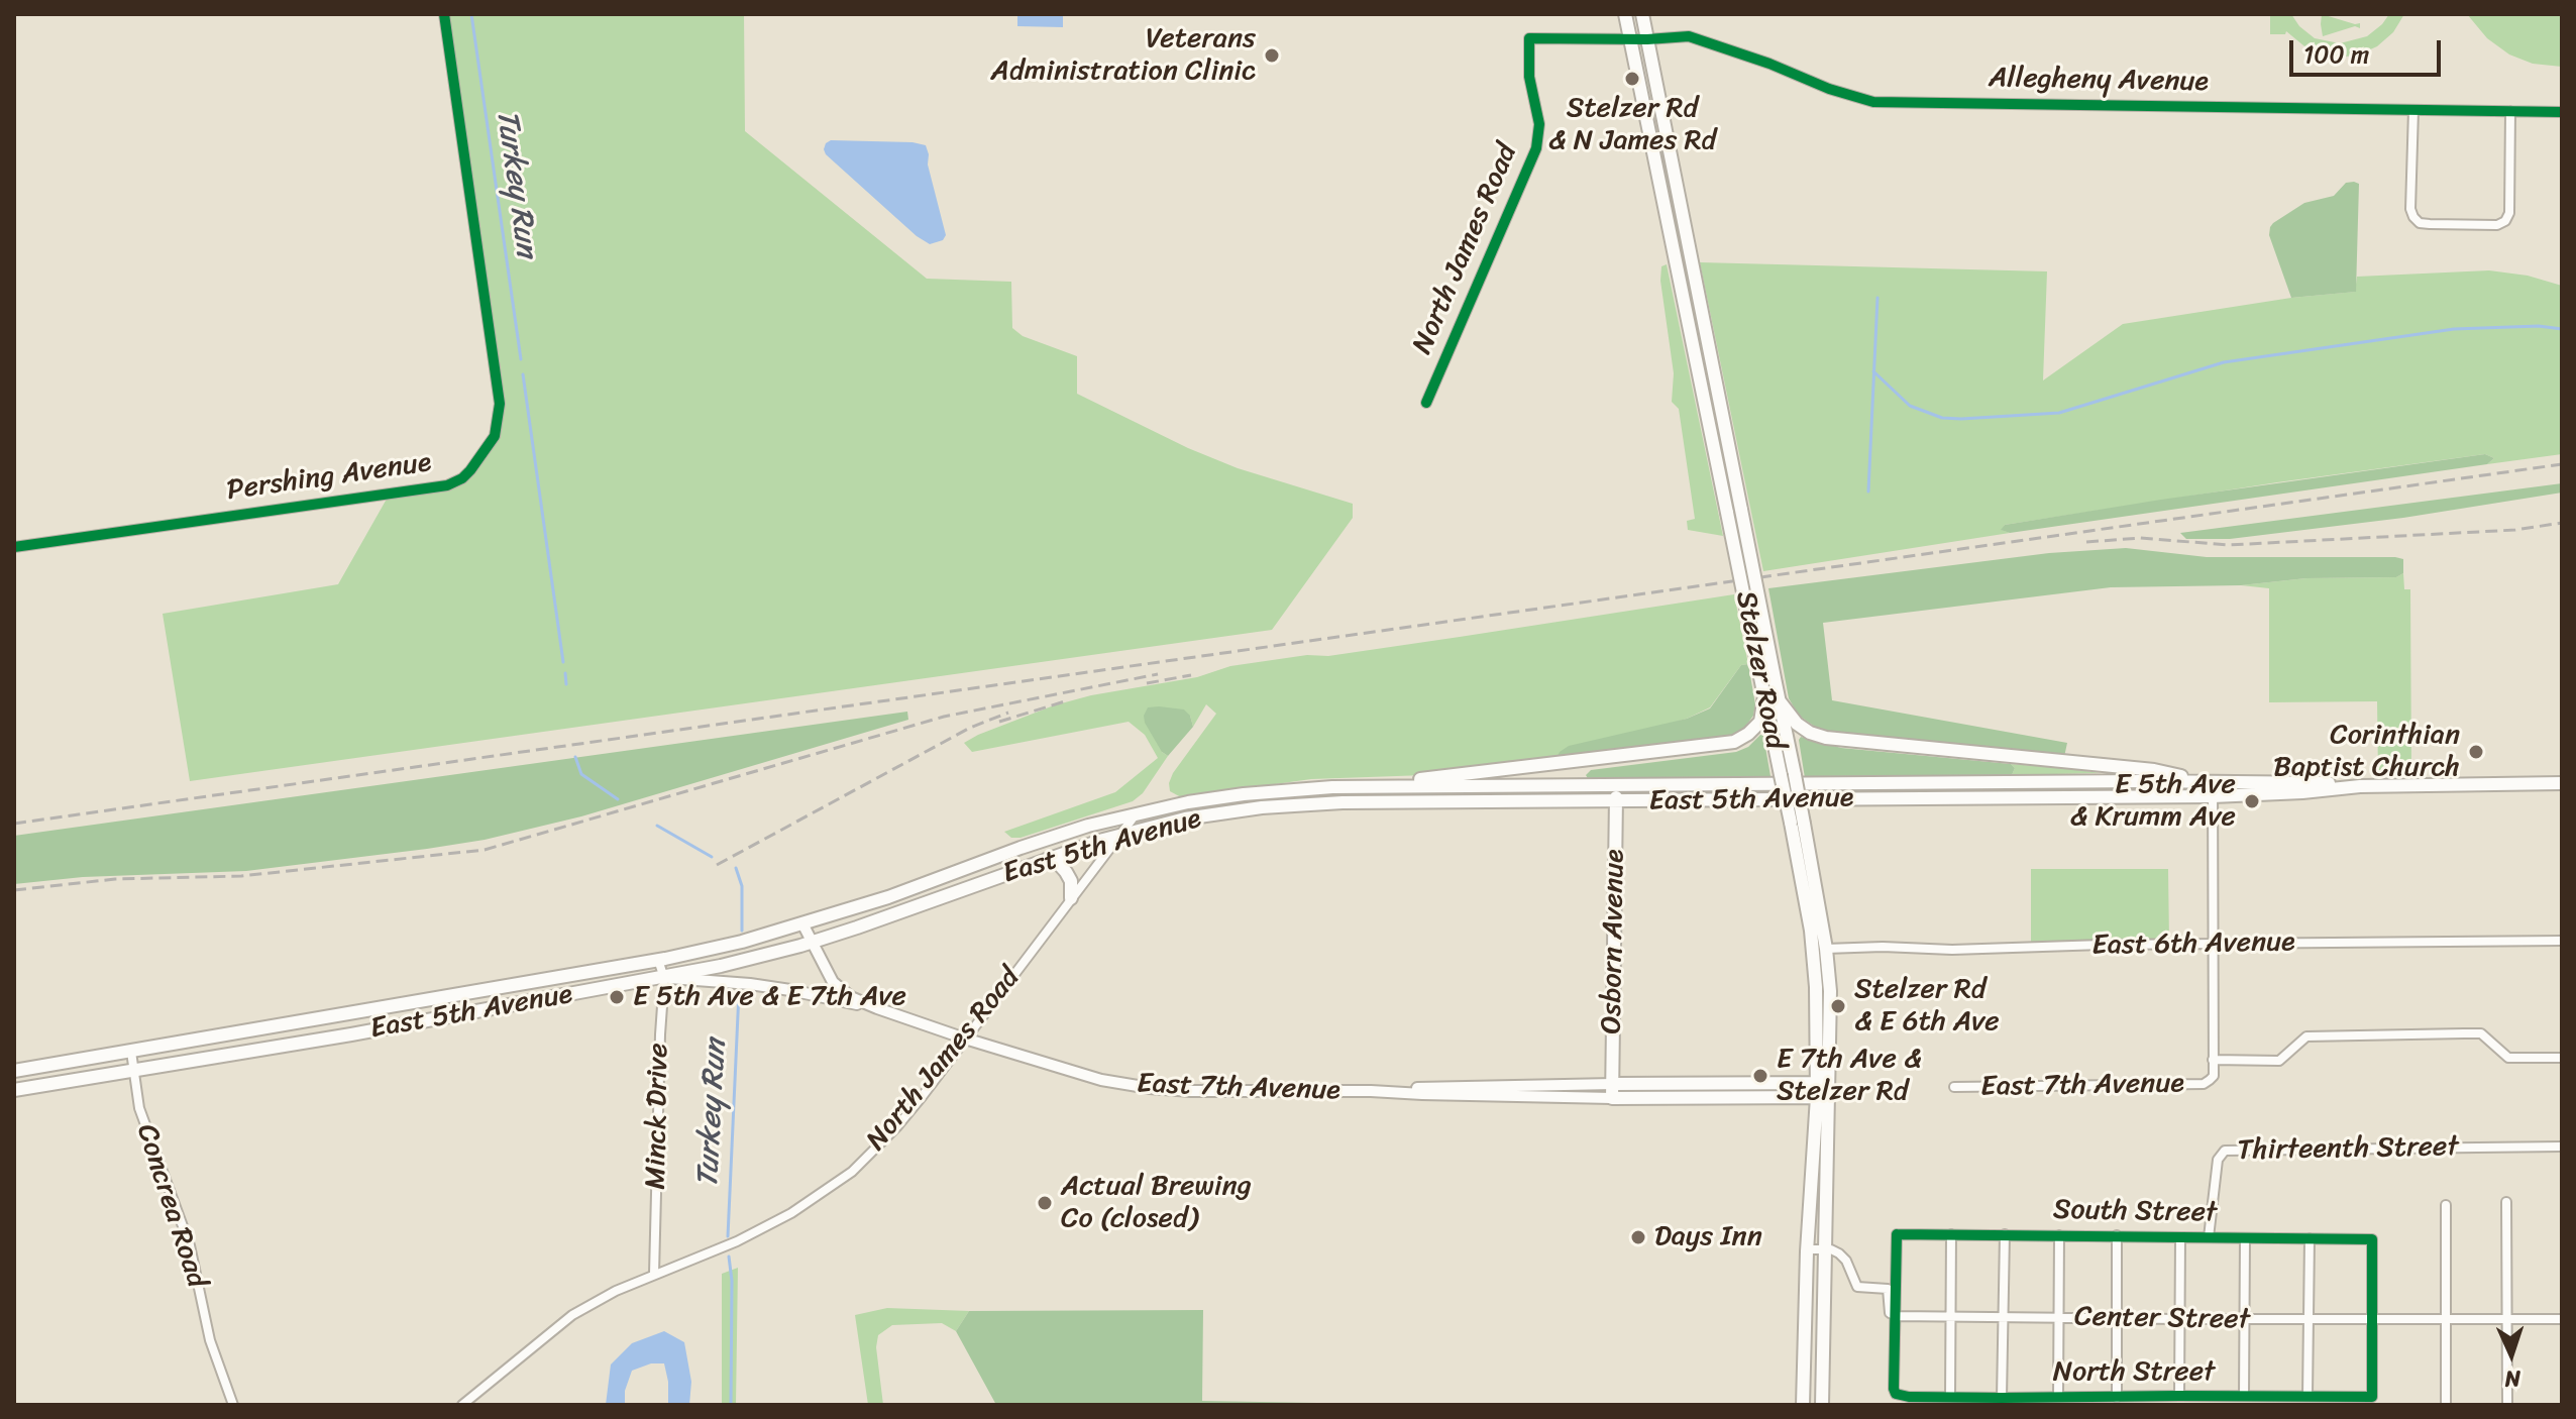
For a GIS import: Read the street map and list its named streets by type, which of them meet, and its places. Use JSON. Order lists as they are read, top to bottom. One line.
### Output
{"streets":{"main road":["Stelzer Road","East 5th Avenue","Osborn Avenue","East 7th Avenue"],"street":["Allegheny Avenue","North James Road","Pershing Avenue","East 6th Avenue","Minck Drive","Thirteenth Street","Concrea Road","South Street","Center Street","North Street"]},"crossings":[["Allegheny Avenue","North James Road"],["Allegheny Avenue","Stelzer Road"],["North James Road","Stelzer Road"],["North James Road","East 5th Avenue"],["North James Road","East 7th Avenue"],["North James Road","Minck Drive"],["Stelzer Road","East 6th Avenue"],["Stelzer Road","East 7th Avenue"],["East 5th Avenue","Osborn Avenue"],["East 5th Avenue","East 7th Avenue"],["East 5th Avenue","Minck Drive"],["East 5th Avenue","Concrea Road"],["Osborn Avenue","East 7th Avenue"],["East 7th Avenue","Minck Drive"],["Thirteenth Street","South Street"],["South Street","Center Street"],["South Street","North Street"],["Center Street","North Street"]],"water":["Turkey Run"],"places":["Veterans Administration Clinic","Stelzer Rd & N James Rd","Corinthian Baptist Church","E 5th Ave & Krumm Ave","E 5th Ave & E 7th Ave","Stelzer Rd & E 6th Ave","E 7th Ave & Stelzer Rd","Actual Brewing Co (closed)","Days Inn"],"scale_bar":"100 m","north":"bottom"}
